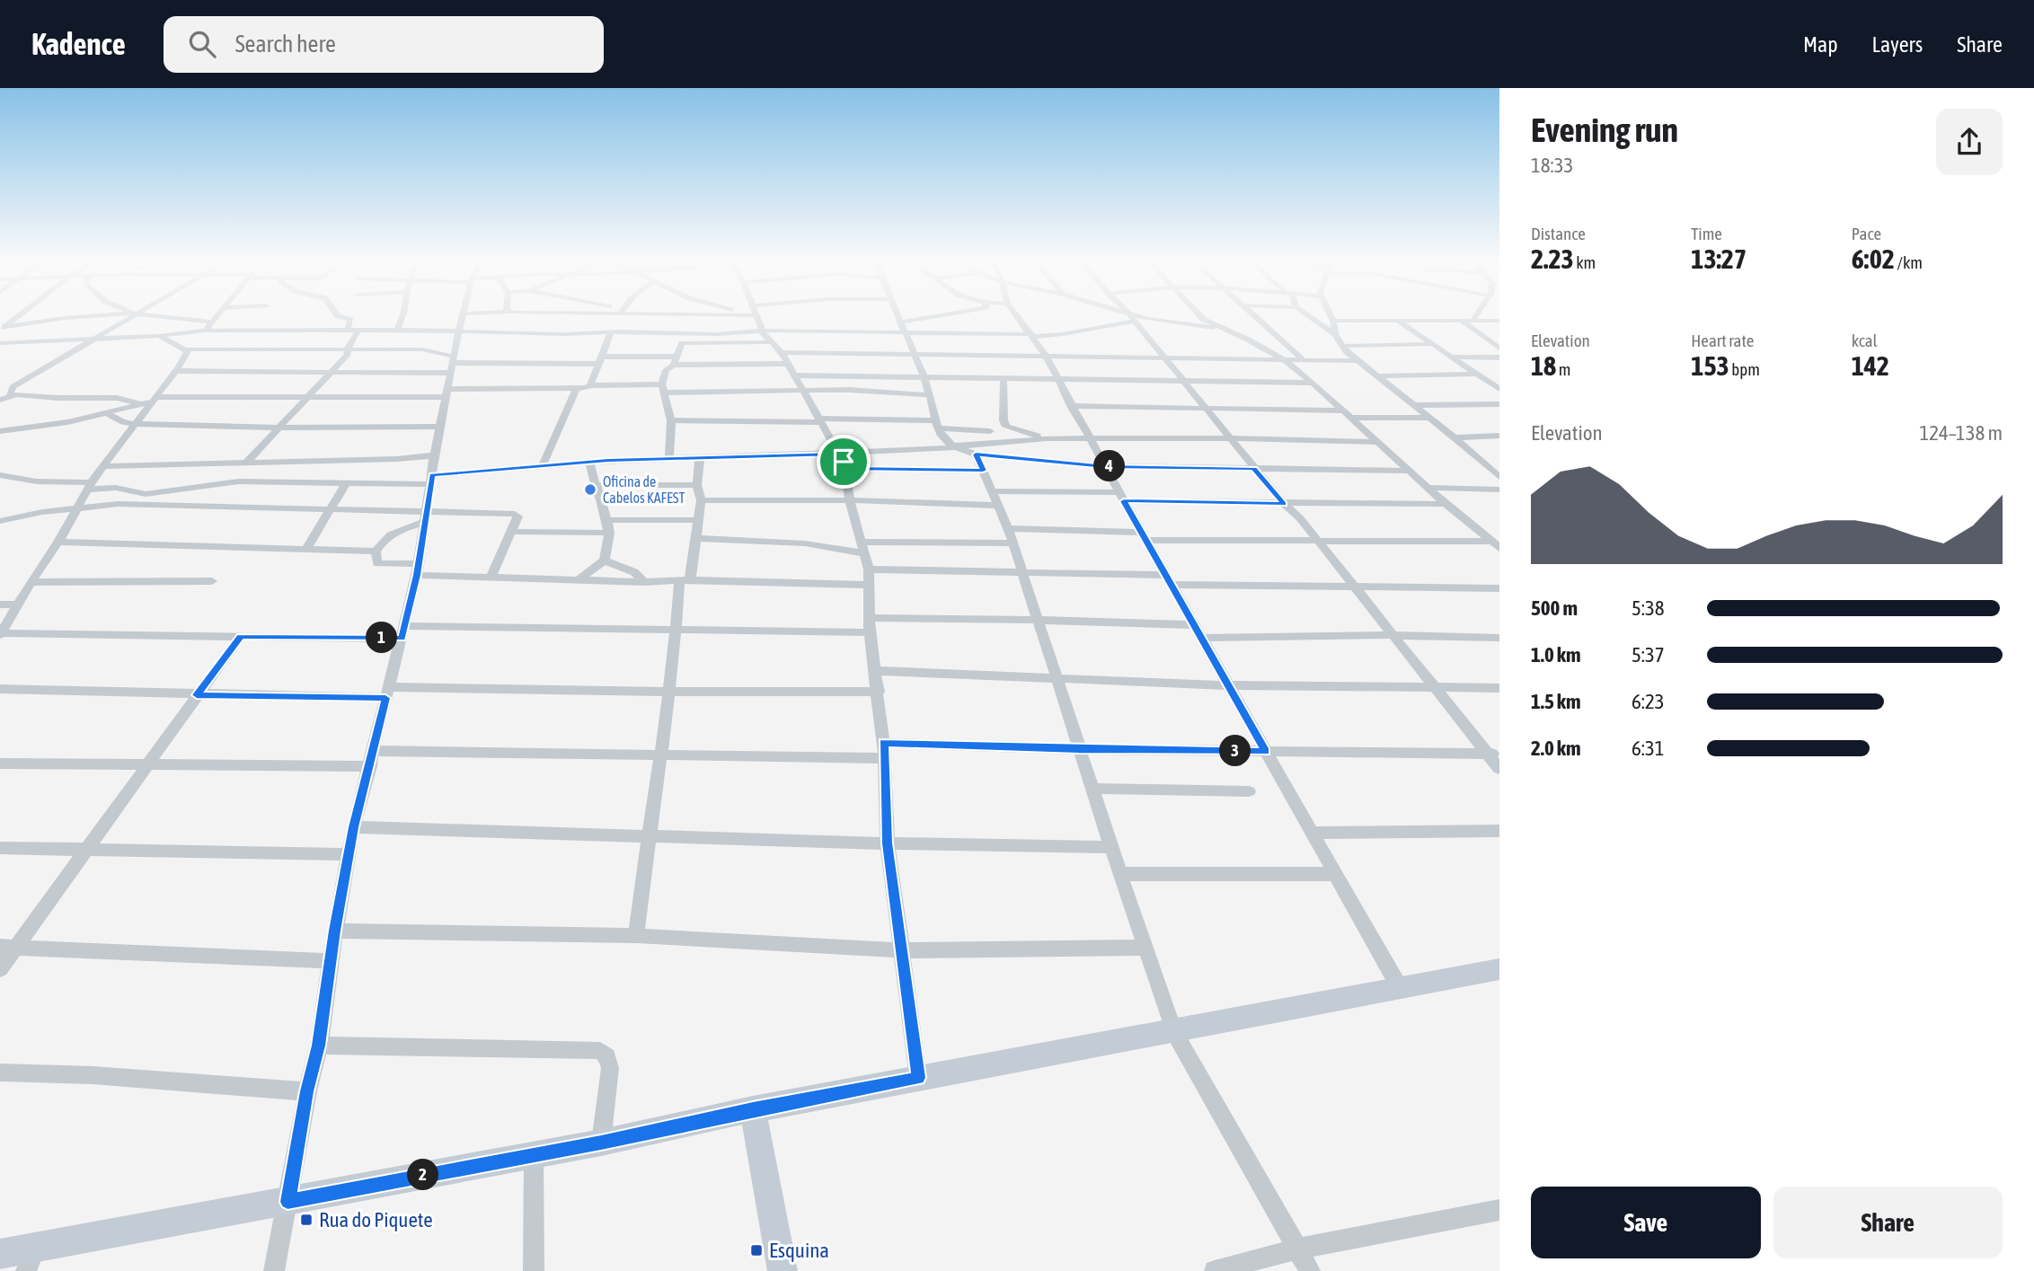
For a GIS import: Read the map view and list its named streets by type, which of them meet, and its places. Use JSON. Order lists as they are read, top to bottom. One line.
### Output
{"places":{"other":["Oficina de Cabelos KAFEST"],"transit":["Rua do Piquete","Esquina"]},"page":{"header":"Kadence","search":"Search here","nav":["Map","Layers","Share"],"heading":["Evening run","18:33"],"stats":[["Distance","2.23 km"],["Time","13:27"],["Pace","6:02 /km"],["Elevation","18 m"],["Heart rate","153 bpm"],["kcal","142"]],"chart":["Elevation","124–138 m"],"pins":["4","1","3","2"],"list":[{"name":"500 m","note":"5:38"},{"name":"1.0 km","note":"5:37"},{"name":"1.5 km","note":"6:23"},{"name":"2.0 km","note":"6:31"}],"buttons":["Save","Share"]}}
